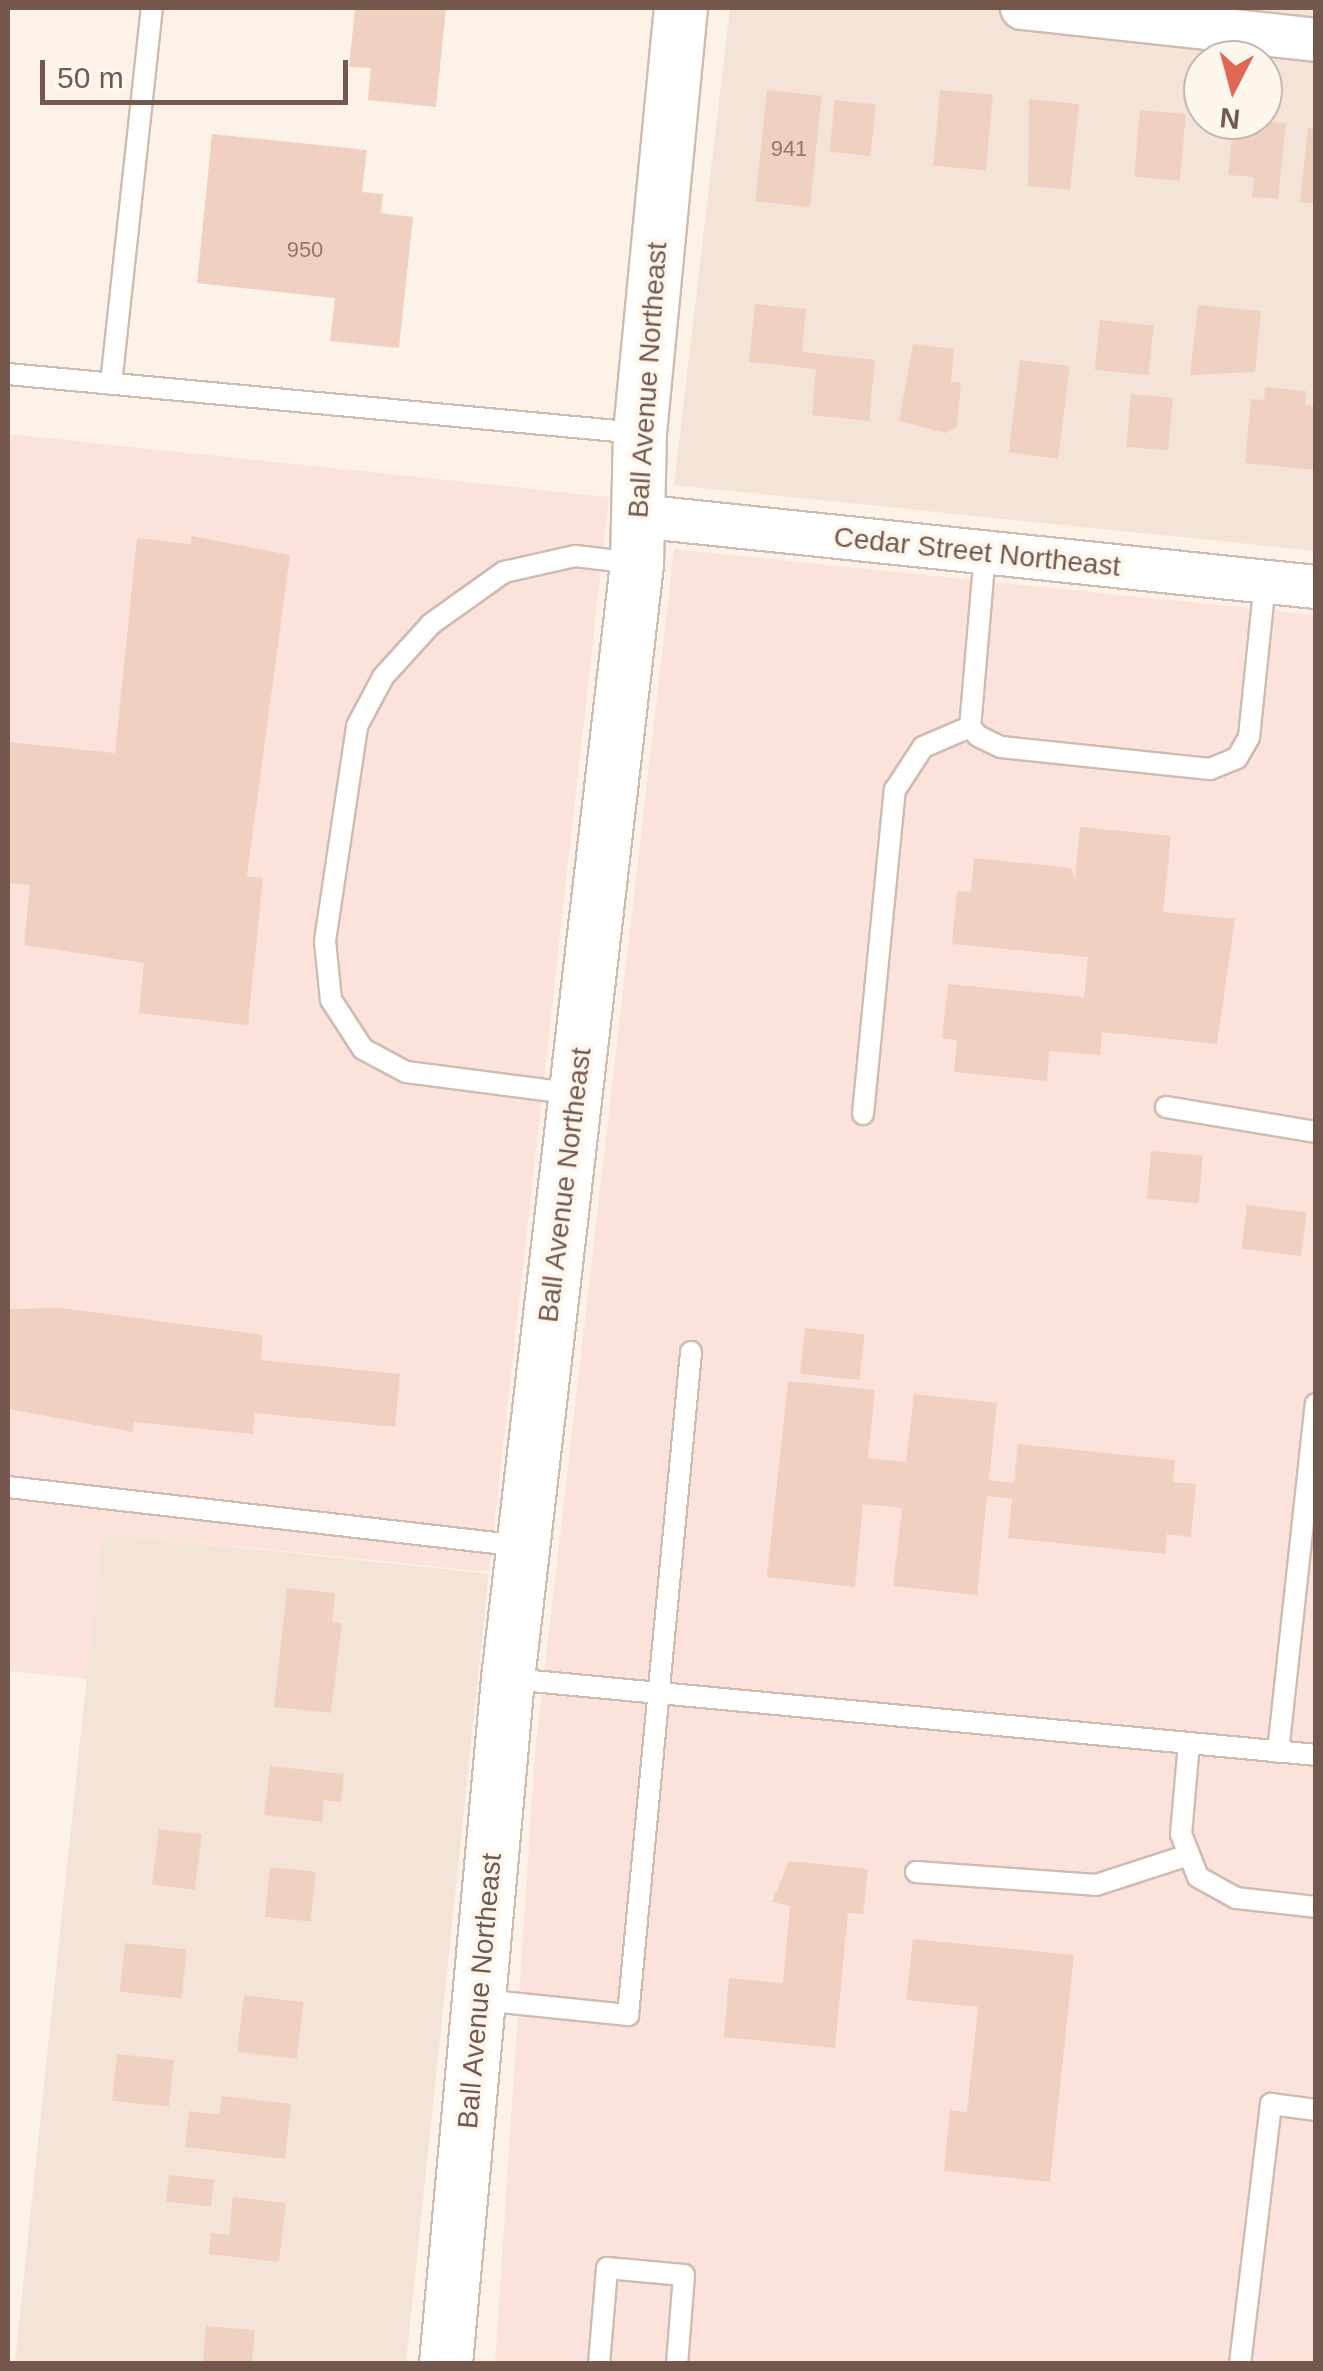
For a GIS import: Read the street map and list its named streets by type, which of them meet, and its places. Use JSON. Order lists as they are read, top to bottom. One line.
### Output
{"streets":{"street":["Ball Avenue Northeast","Cedar Street Northeast"]},"crossings":[["Ball Avenue Northeast","Cedar Street Northeast"]],"house_numbers":["941","950"],"scale_bar":"50 m","north":"bottom"}
